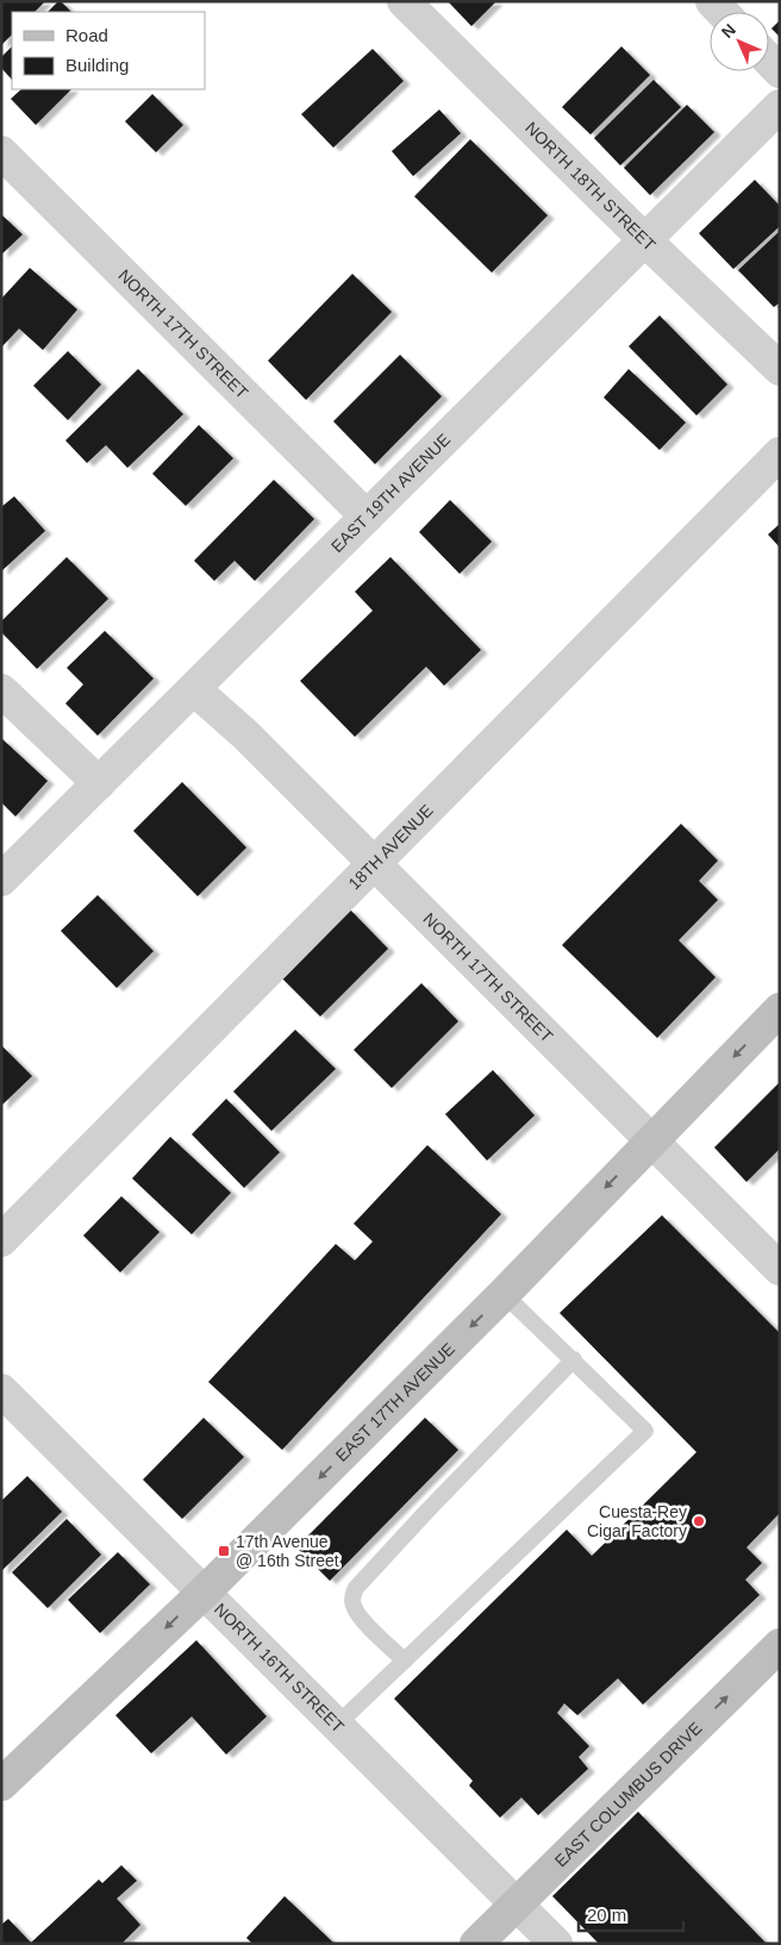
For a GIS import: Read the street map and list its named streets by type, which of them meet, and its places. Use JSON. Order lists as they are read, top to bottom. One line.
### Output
{"streets":{"main road":["EAST 17TH AVENUE","EAST COLUMBUS DRIVE"],"street":["NORTH 18TH STREET","NORTH 17TH STREET","EAST 19TH AVENUE","18TH AVENUE","NORTH 16TH STREET"]},"crossings":[["NORTH 18TH STREET","EAST 19TH AVENUE"],["NORTH 17TH STREET","EAST 19TH AVENUE"],["NORTH 17TH STREET","18TH AVENUE"],["NORTH 17TH STREET","EAST 17TH AVENUE"],["EAST 17TH AVENUE","NORTH 16TH STREET"],["NORTH 16TH STREET","EAST COLUMBUS DRIVE"]],"one_way":["EAST 17TH AVENUE","EAST COLUMBUS DRIVE"],"places":{"other":["Cuesta-Rey Cigar Factory"],"transit":["17th Avenue @ 16th Street"]},"legend":["Road","Building"],"scale_bar":"20 m","north":"top left"}
